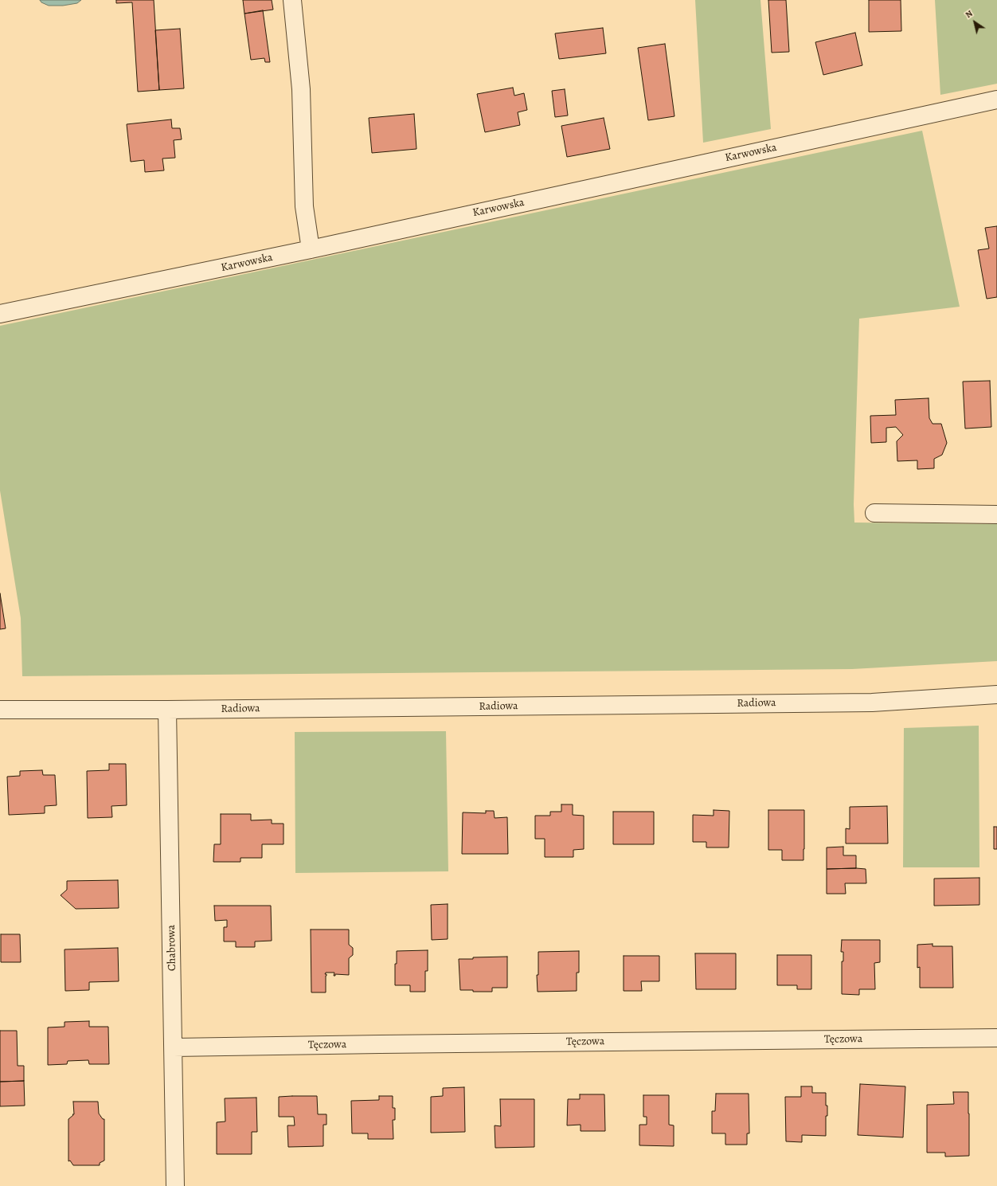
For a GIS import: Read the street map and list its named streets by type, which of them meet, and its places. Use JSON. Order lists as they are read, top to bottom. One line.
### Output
{"streets":{"street":["Karwowska","Radiowa","Chabrowa","Tęczowa"]},"crossings":[["Radiowa","Chabrowa"],["Chabrowa","Tęczowa"]],"north":"top left"}
